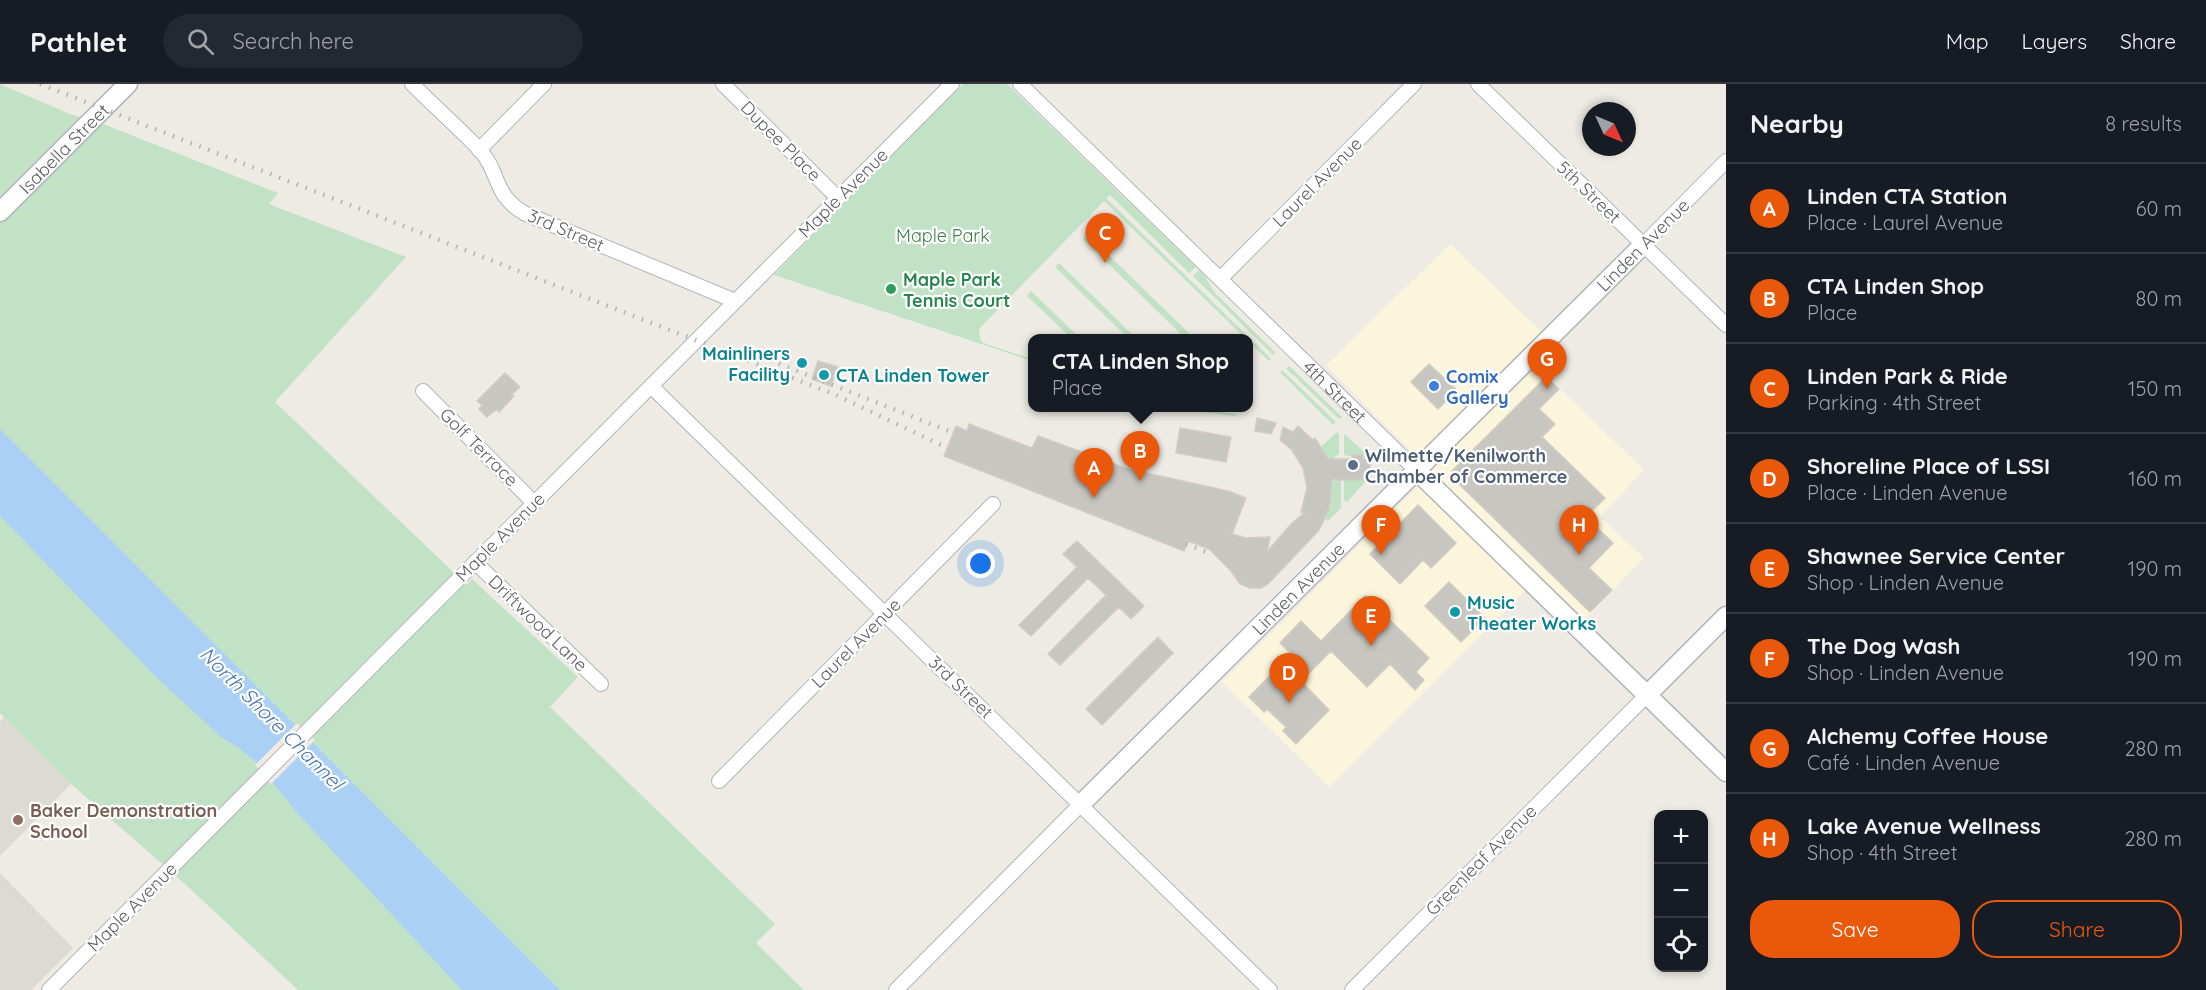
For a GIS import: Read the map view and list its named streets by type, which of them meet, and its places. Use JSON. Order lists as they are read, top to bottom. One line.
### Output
{"streets":{"street":["Dupee Place","Isabella Street","Laurel Avenue","5th Street","Maple Avenue","3rd Street","Linden Avenue","4th Street","Golf Terrace","Driftwood Lane","Greenleaf Avenue"]},"crossings":[["Dupee Place","Maple Avenue"],["Laurel Avenue","3rd Street"],["Laurel Avenue","4th Street"],["5th Street","Linden Avenue"],["Maple Avenue","3rd Street"],["Maple Avenue","Golf Terrace"],["Maple Avenue","Driftwood Lane"],["3rd Street","Linden Avenue"],["Linden Avenue","4th Street"],["4th Street","Greenleaf Avenue"]],"water":["North Shore Channel"],"parks":["Maple Park"],"places":["Maple Park Tennis Court","Mainliners Facility","CTA Linden Tower","Comix Gallery","Wilmette/Kenilworth Chamber of Commerce","Music Theater Works","Baker Demonstration School"],"north":"bottom right","page":{"header":"Pathlet","search":"Search here","nav":["Map","Layers","Share"],"heading":["Nearby","8 results"],"list":[{"mark":"A","name":"Linden CTA Station","note":"Place · Laurel Avenue","value":"60 m"},{"mark":"B","name":"CTA Linden Shop","note":"Place","value":"80 m"},{"mark":"C","name":"Linden Park & Ride","note":"Parking · 4th Street","value":"150 m"},{"mark":"D","name":"Shoreline Place of LSSI","note":"Place · Linden Avenue","value":"160 m"},{"mark":"E","name":"Shawnee Service Center","note":"Shop · Linden Avenue","value":"190 m"},{"mark":"F","name":"The Dog Wash","note":"Shop · Linden Avenue","value":"190 m"},{"mark":"G","name":"Alchemy Coffee House","note":"Café · Linden Avenue","value":"280 m"},{"mark":"H","name":"Lake Avenue Wellness","note":"Shop · 4th Street","value":"280 m"}],"pins":["C","G","B","A","F","H","E","D"],"popup":["CTA Linden Shop","Place"],"map_buttons":["+","−"],"buttons":["Save","Share"]}}
